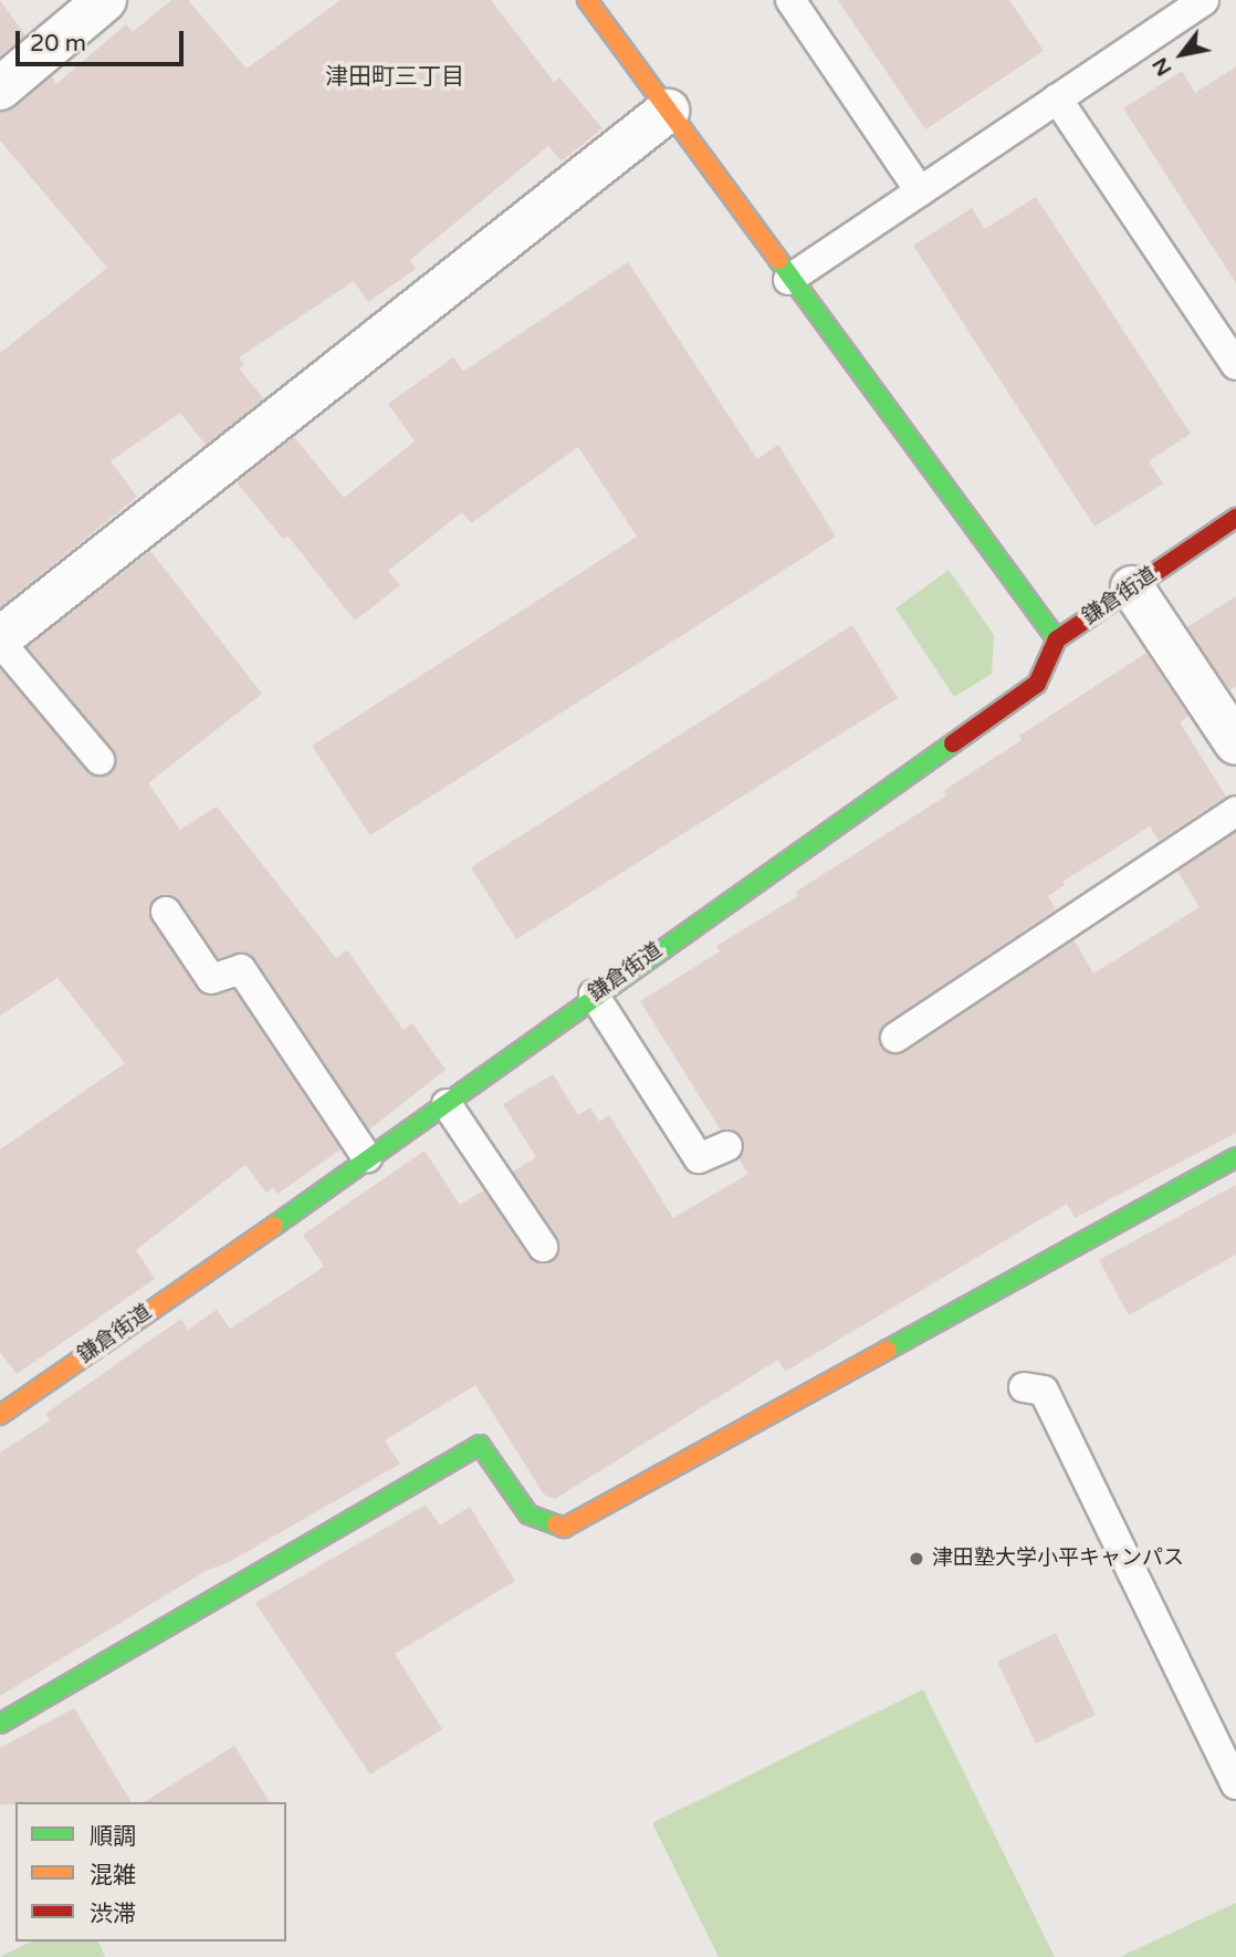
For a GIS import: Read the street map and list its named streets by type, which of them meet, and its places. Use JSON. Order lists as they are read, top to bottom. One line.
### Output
{"streets":{"street":["鎌倉街道"]},"districts":["津田町三丁目"],"places":["津田塾大学小平キャンパス"],"legend":["順調","混雑","渋滞"],"scale_bar":"20 m","north":"bottom left"}
